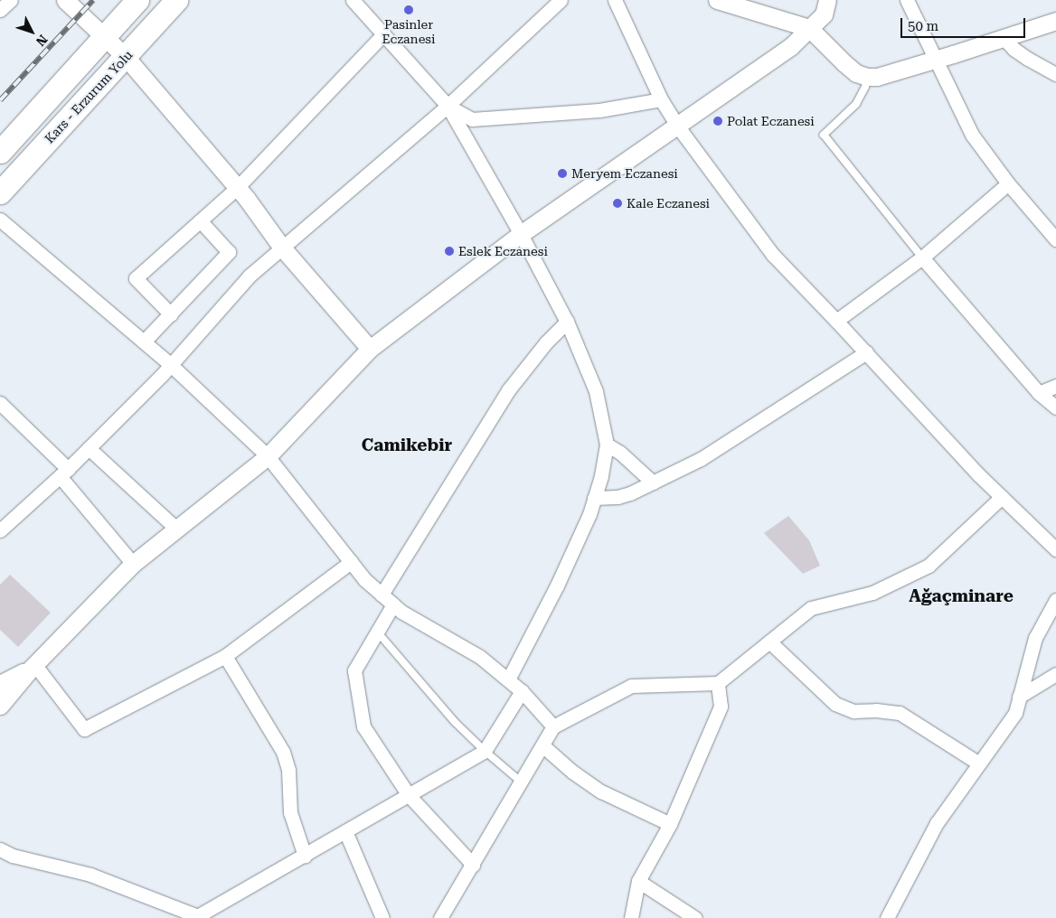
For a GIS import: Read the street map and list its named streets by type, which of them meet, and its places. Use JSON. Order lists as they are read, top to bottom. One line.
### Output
{"streets":{"highway":["Kars - Erzurum Yolu"]},"districts":["Camikebir","Ağaçminare"],"places":["Pasinler Eczanesi","Polat Eczanesi","Meryem Eczanesi","Kale Eczanesi","Eslek Eczanesi"],"scale_bar":"50 m","north":"bottom right"}
